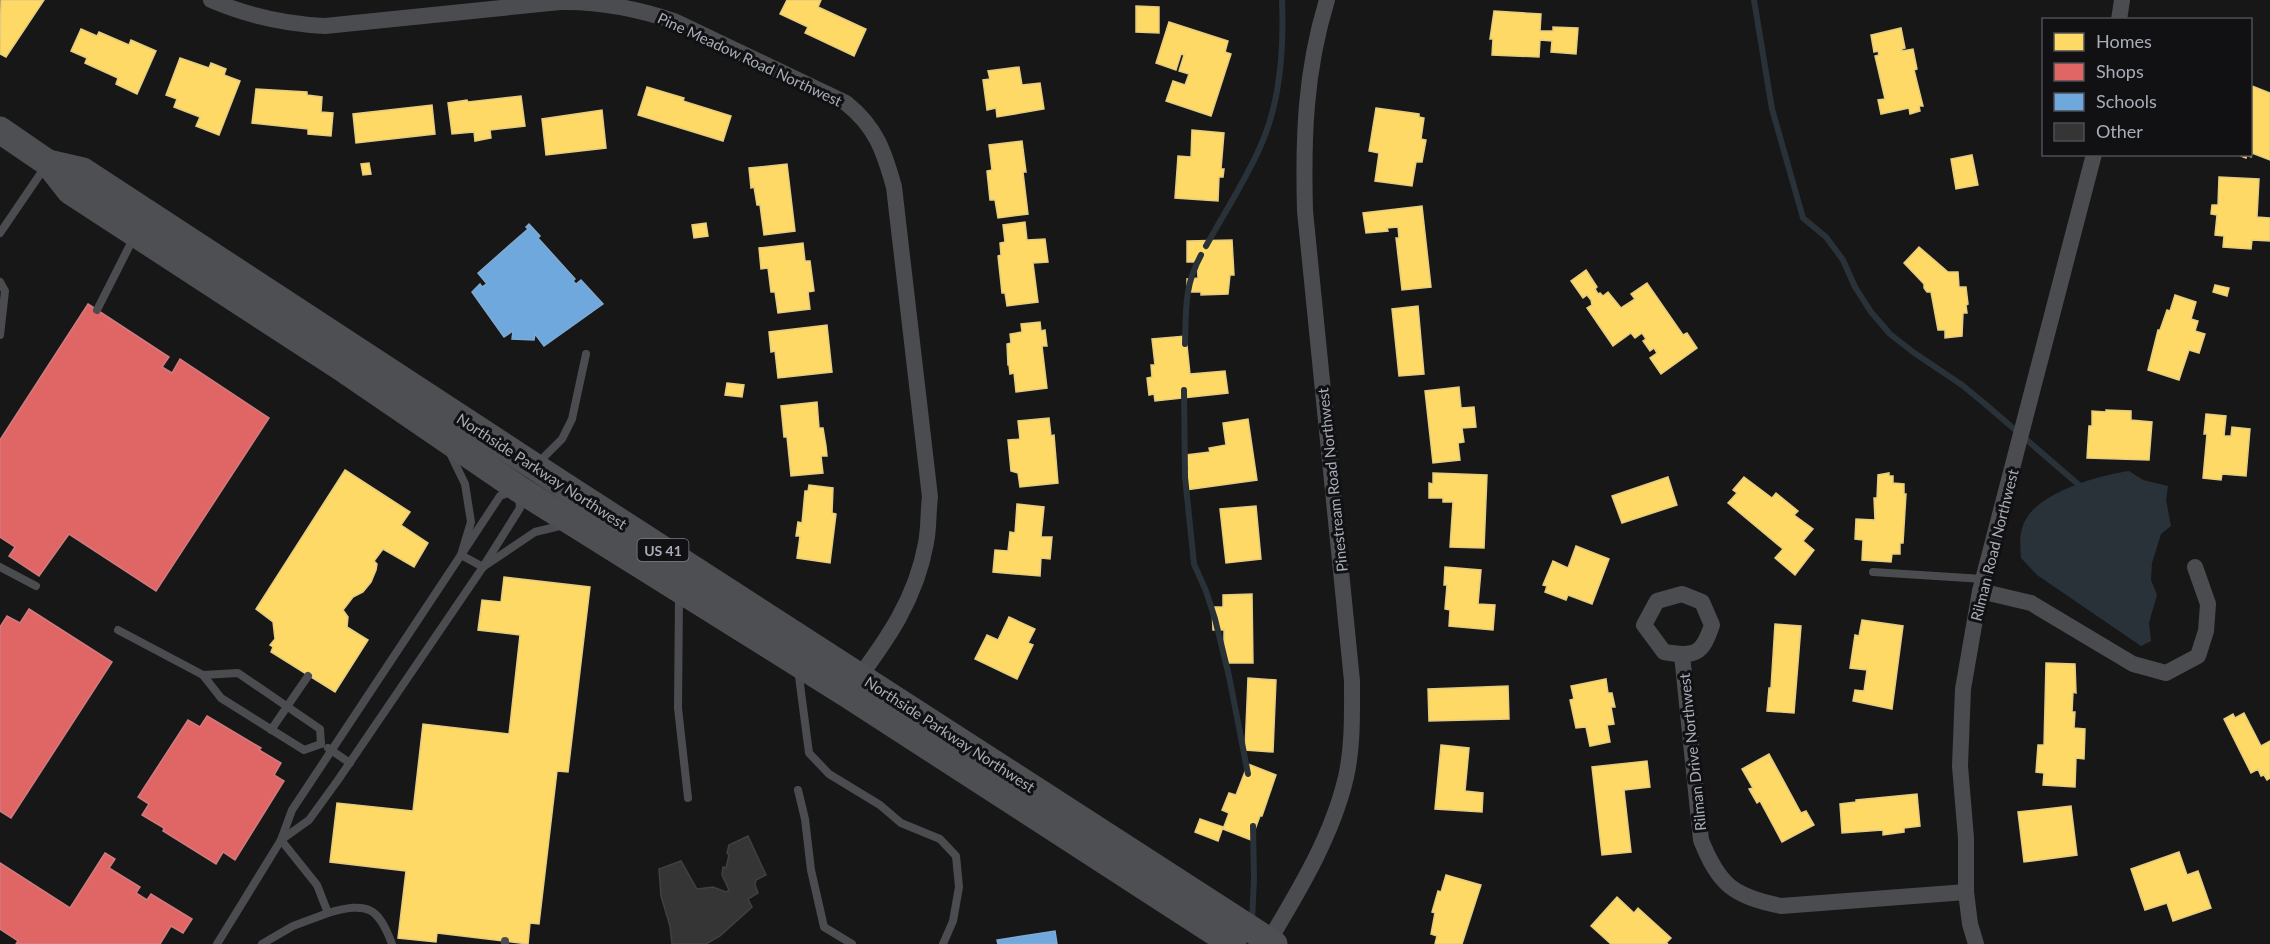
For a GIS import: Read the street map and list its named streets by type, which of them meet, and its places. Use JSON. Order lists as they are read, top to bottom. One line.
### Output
{"streets":{"main road":["Northside Parkway Northwest","US 41"],"street":["Pine Meadow Road Northwest","Pinestream Road Northwest","Rilman Road Northwest","Rilman Drive Northwest"]},"crossings":[["Pine Meadow Road Northwest","Northside Parkway Northwest"],["Northside Parkway Northwest","Pinestream Road Northwest"],["Rilman Road Northwest","Rilman Drive Northwest"]],"legend":["Homes","Shops","Schools","Other"]}
